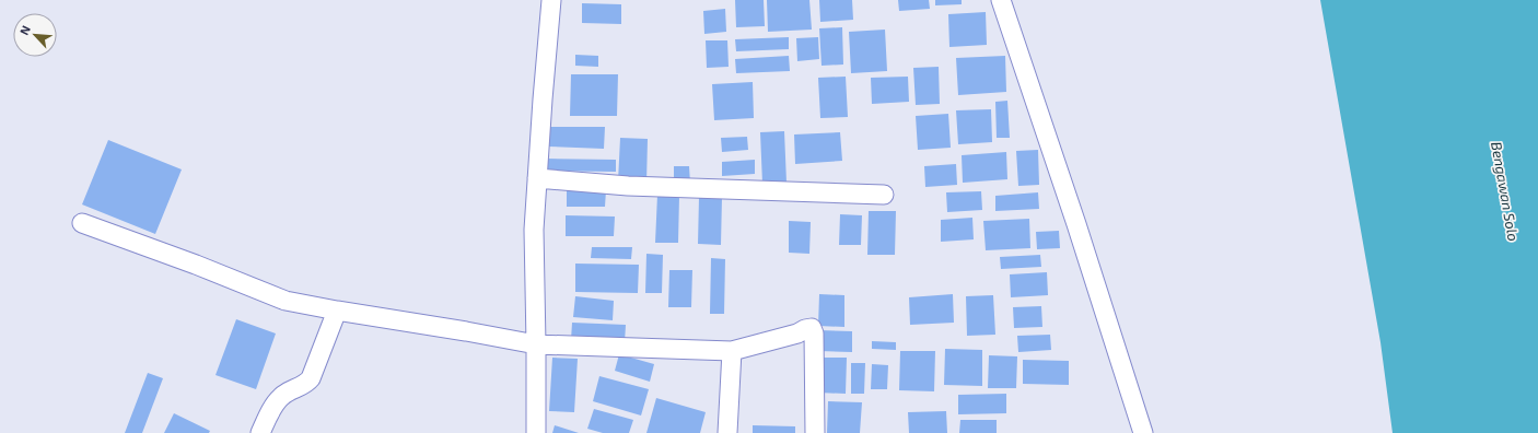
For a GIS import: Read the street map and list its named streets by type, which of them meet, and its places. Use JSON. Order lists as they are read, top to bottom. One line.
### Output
{"water":["Bengawan Solo"],"north":"top left"}
